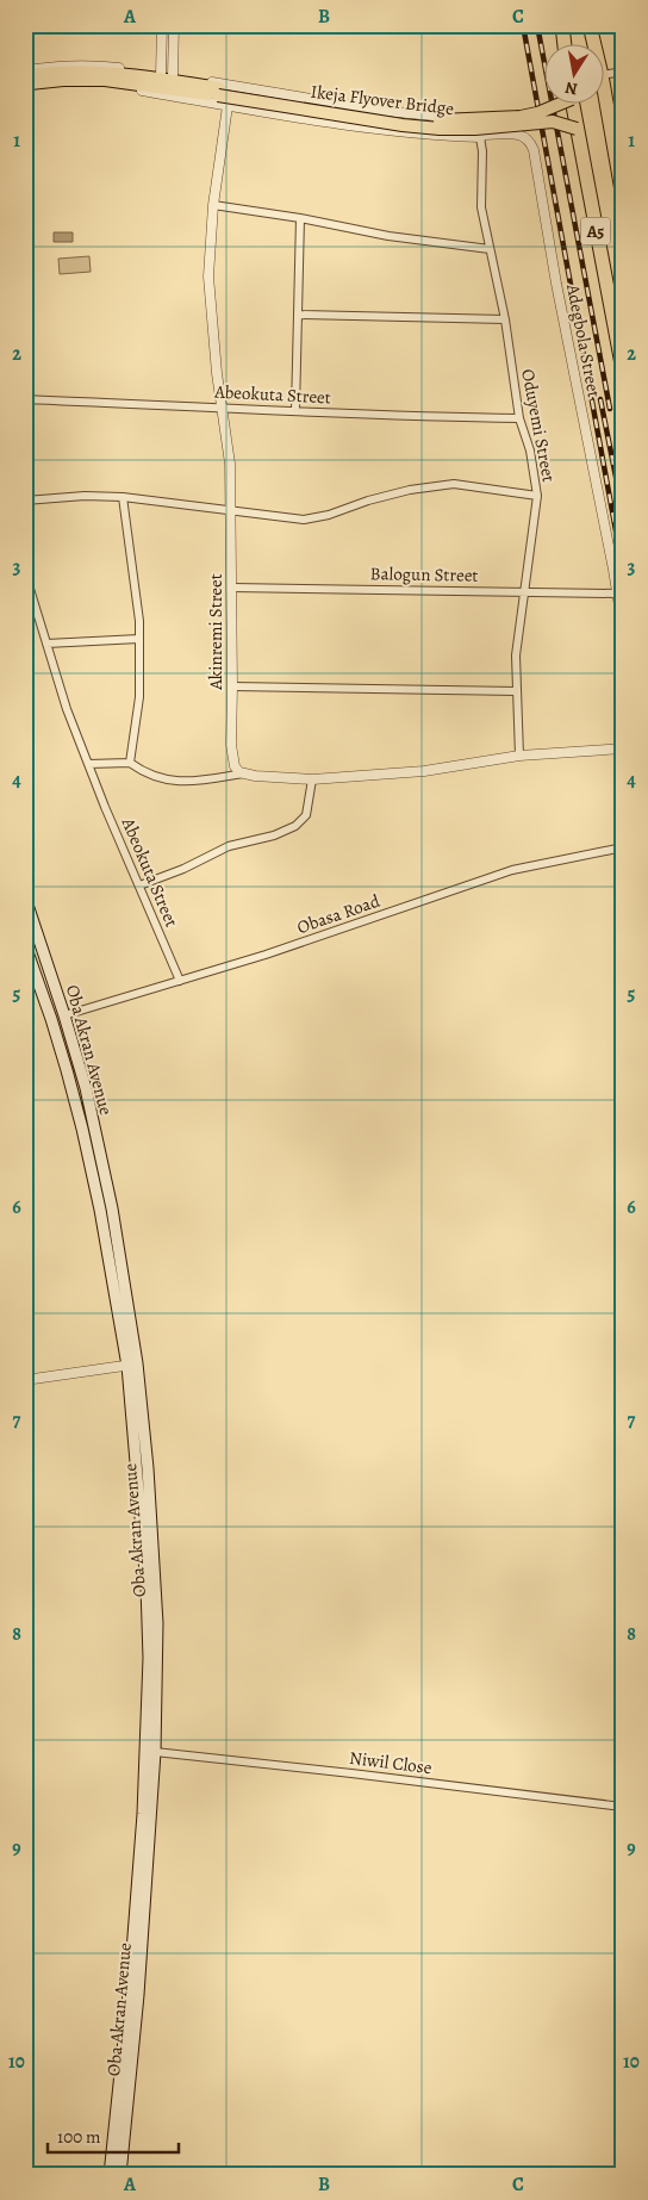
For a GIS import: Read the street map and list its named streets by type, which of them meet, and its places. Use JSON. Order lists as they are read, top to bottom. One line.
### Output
{"streets":{"highway":["A5"],"main road":["Ikeja Flyover Bridge","Oba Akran Avenue"],"street":["Adegbola Street","Abeokuta Street","Oduyemi Street","Balogun Street","Akinremi Street","Obasa Road","Niwil Close"]},"crossings":[["Ikeja Flyover Bridge","A5"],["Adegbola Street","Oduyemi Street"],["Adegbola Street","Balogun Street"],["Abeokuta Street","Oduyemi Street"],["Abeokuta Street","Akinremi Street"],["Abeokuta Street","Obasa Road"],["Oduyemi Street","Balogun Street"],["Balogun Street","Akinremi Street"],["Obasa Road","Oba Akran Avenue"],["Oba Akran Avenue","Niwil Close"]],"scale_bar":"100 m","north":"bottom","grid":{"columns":["A","B","C"],"rows":["1","2","3","4","5","6","7","8","9","10"]}}
